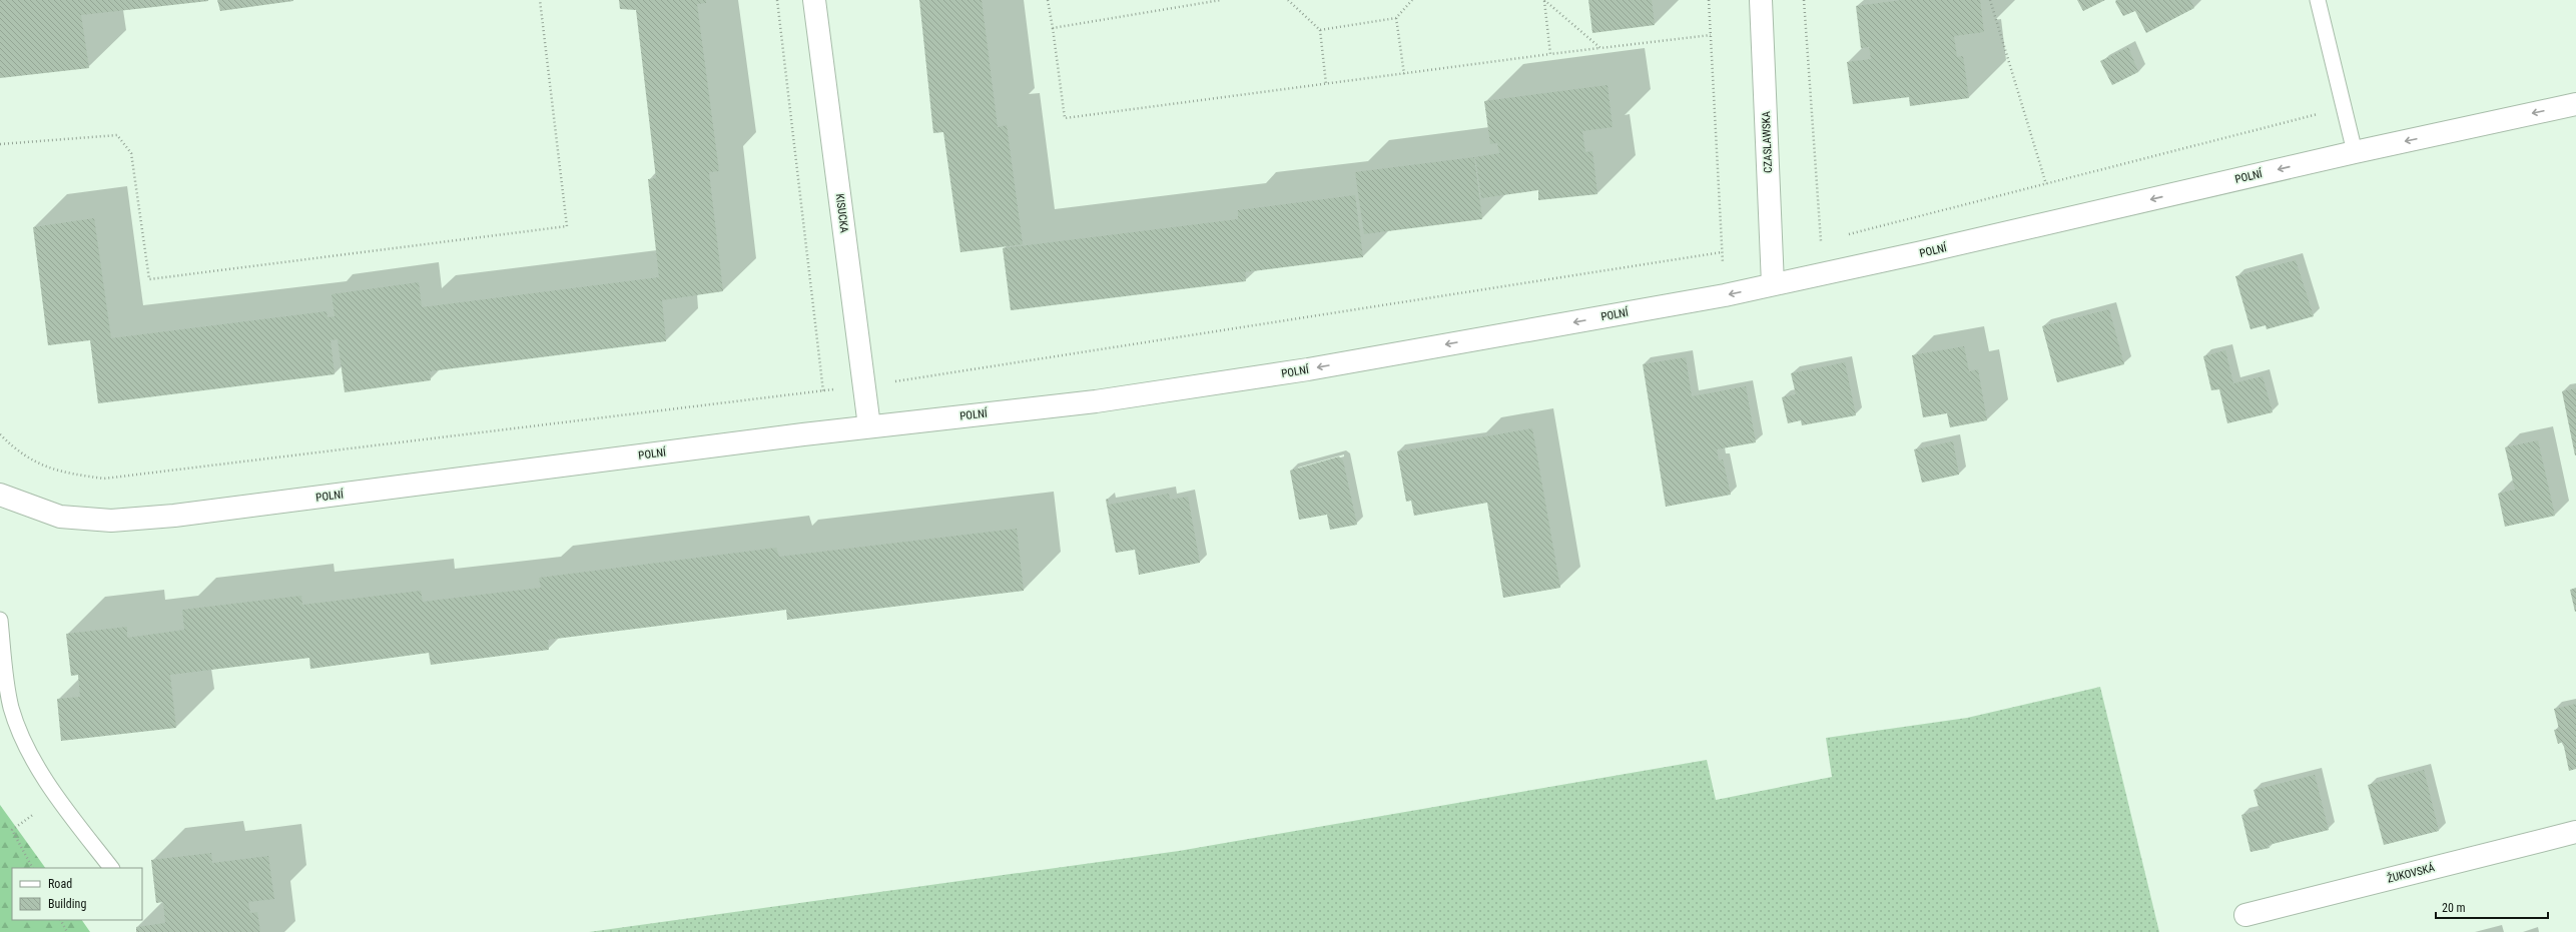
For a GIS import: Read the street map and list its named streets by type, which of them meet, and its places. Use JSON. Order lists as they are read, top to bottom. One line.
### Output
{"streets":{"street":["CZASLAWSKA","POLNÍ","KISUCKA","ŽUKOVSKÁ"]},"crossings":[["CZASLAWSKA","POLNÍ"],["POLNÍ","KISUCKA"]],"one_way":["POLNÍ"],"legend":["Road","Building"],"scale_bar":"20 m"}
